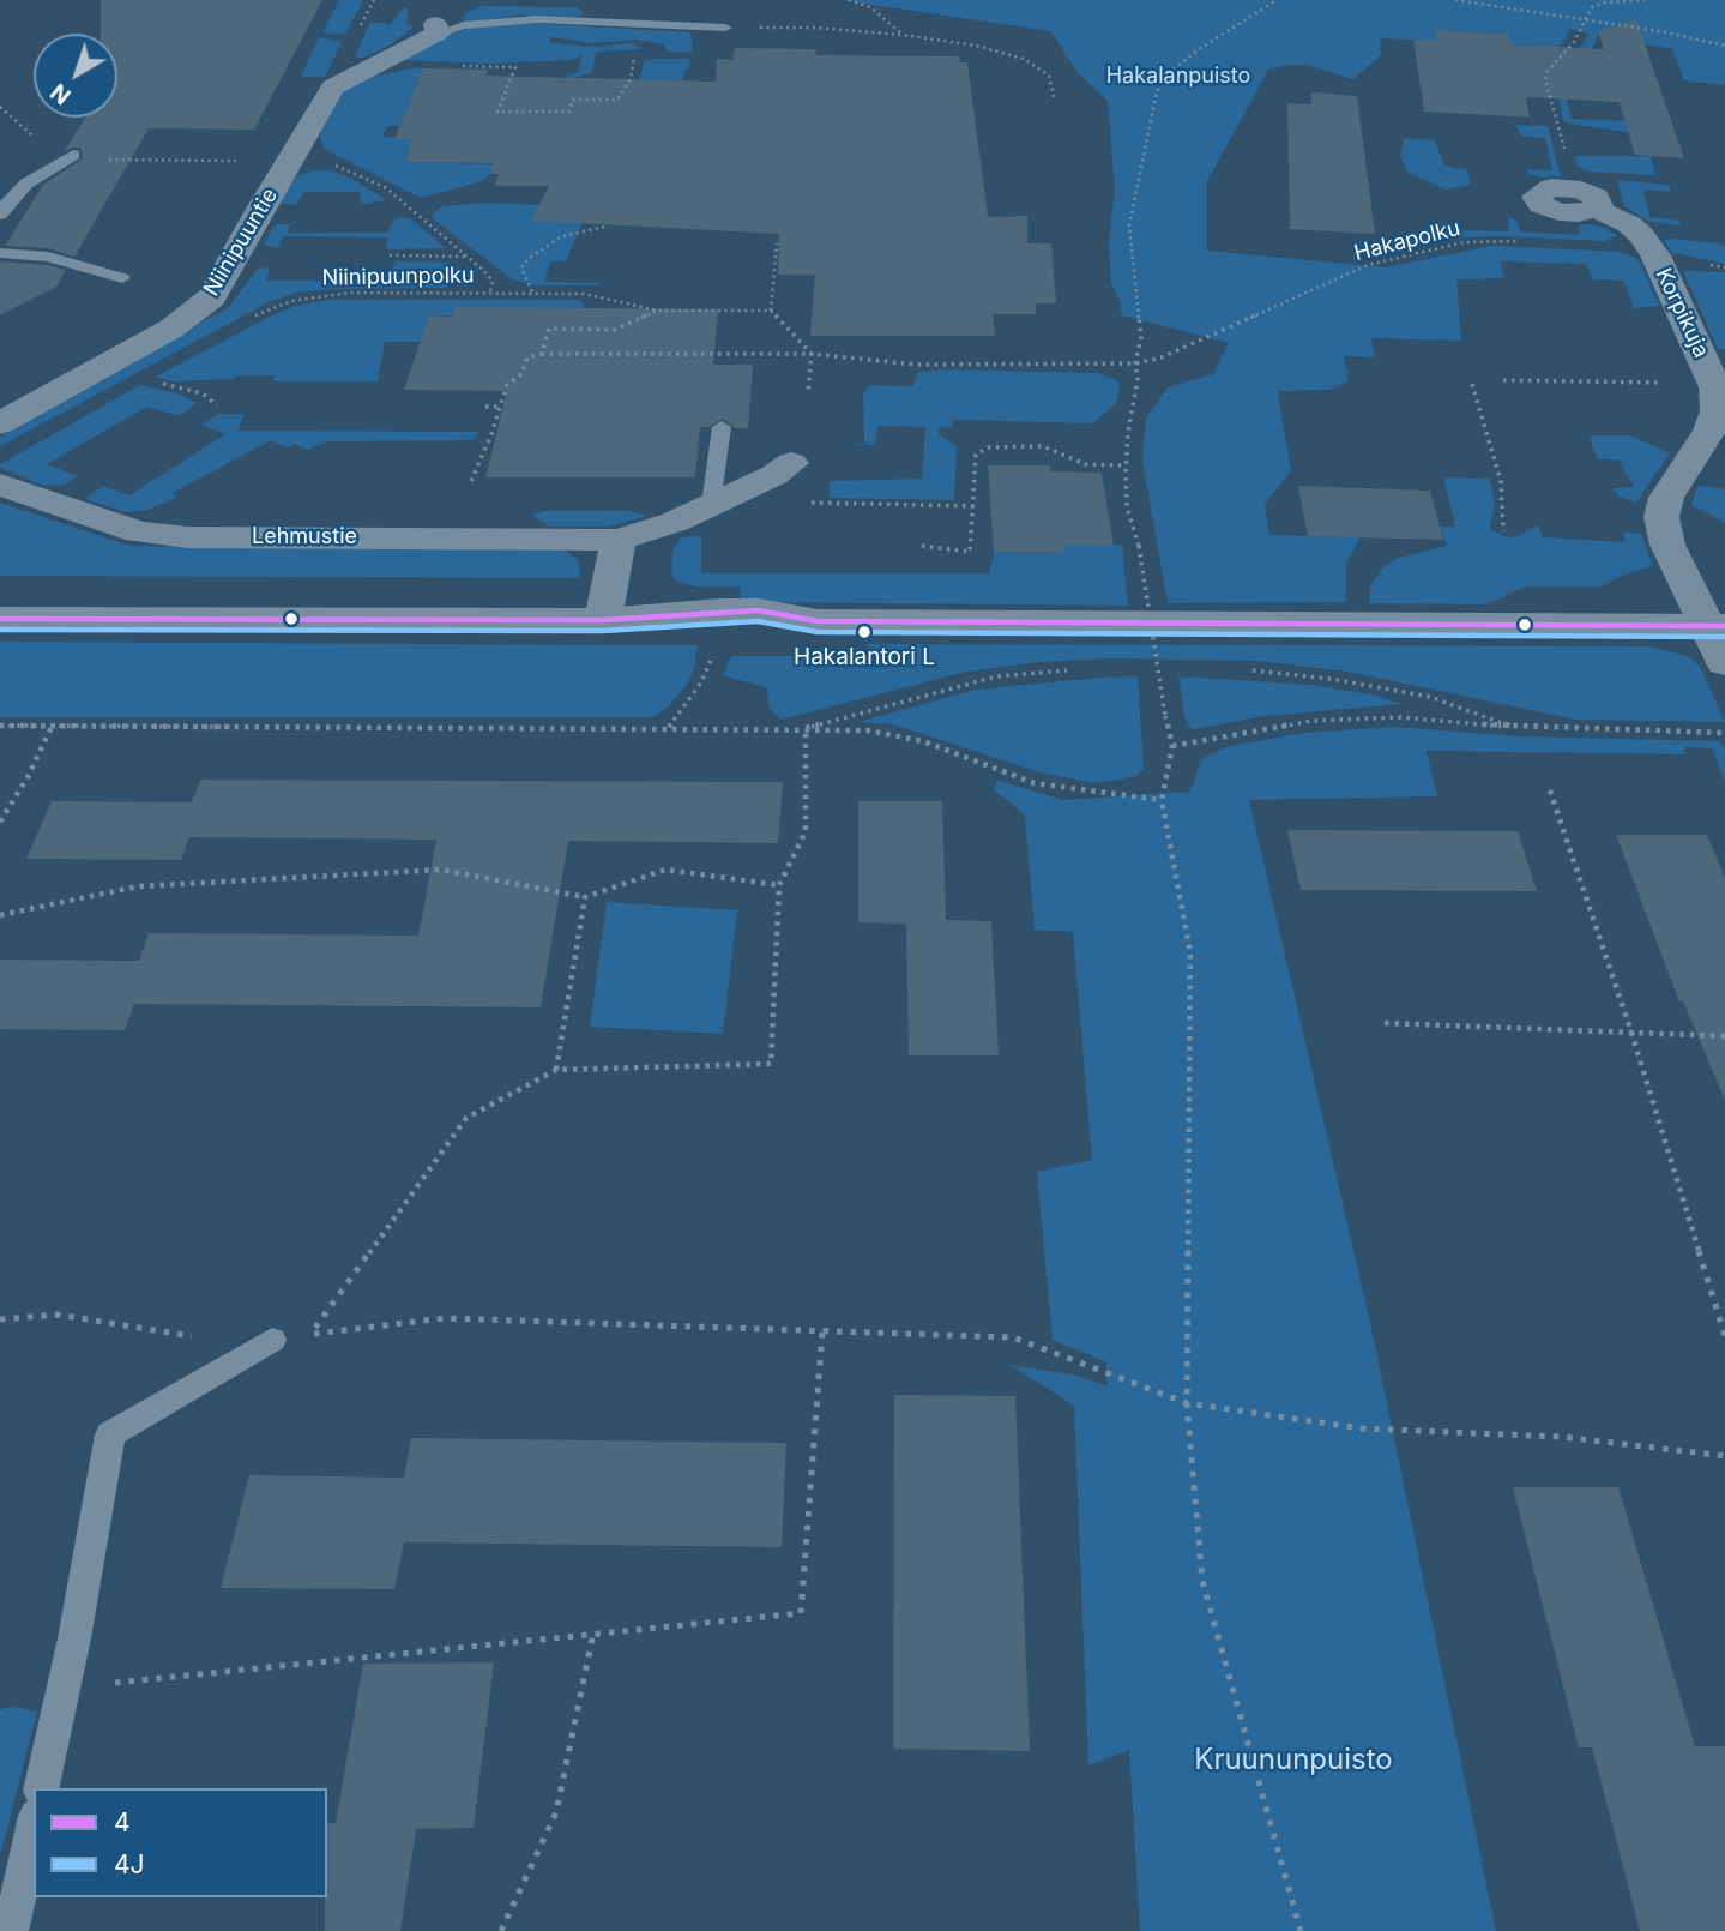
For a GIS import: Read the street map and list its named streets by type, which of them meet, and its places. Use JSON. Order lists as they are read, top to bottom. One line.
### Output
{"streets":{"street":["Niinipuuntie","Korpikuja","Lehmustie"],"path":["Hakapolku","Niinipuunpolku"]},"parks":["Hakalanpuisto","Kruununpuisto"],"places":["Hakalantori L"],"lines":["transit line 4","transit line 4J"],"legend":["4","4J"],"north":"bottom left"}
